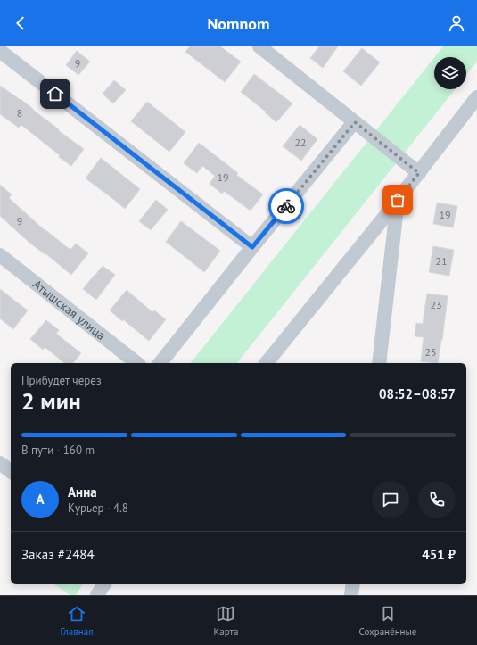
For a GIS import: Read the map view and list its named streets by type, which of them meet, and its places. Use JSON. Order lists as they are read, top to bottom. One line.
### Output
{"streets":{"street":["Атышская улица"]},"house_numbers":["9","8","22","19","19","9","21","23","25"],"page":{"header":"Nomnom","heading":["2 мин","Прибудет через","08:52–08:57"],"panel":["Анна","Курьер · 4.8","Заказ #2484","451 ₽"],"bar":"В пути · 160 m","round":"А","tabs":["Главная","Карта","Сохранённые"]}}
